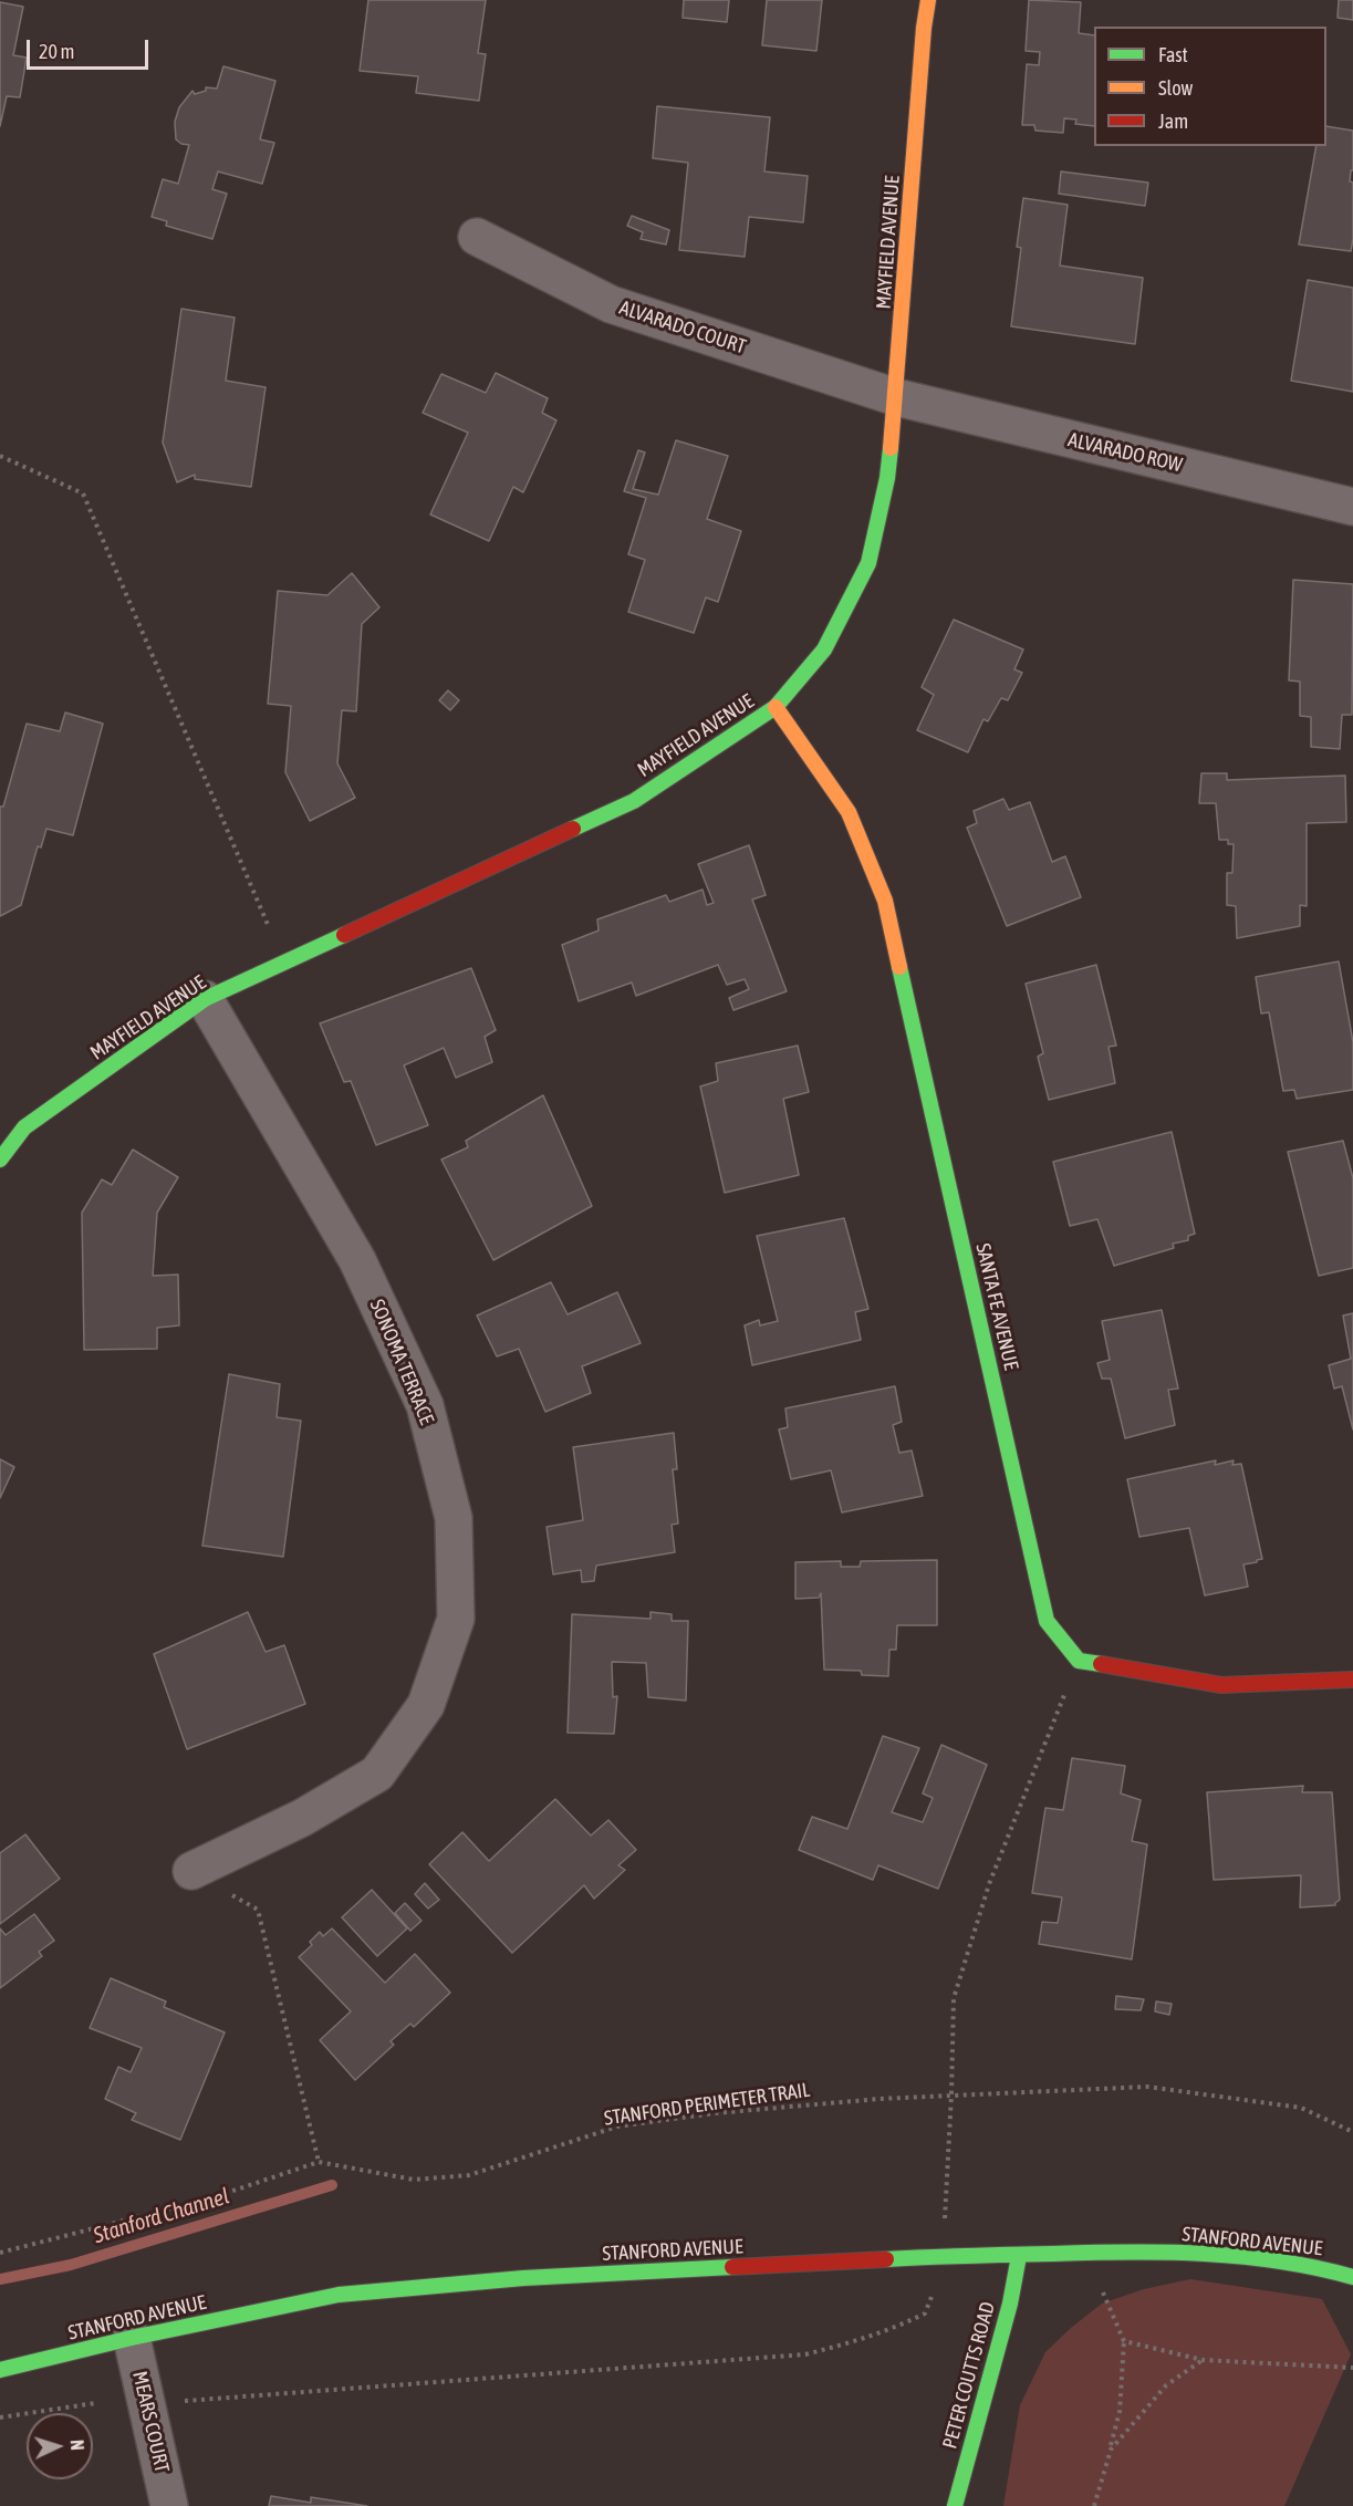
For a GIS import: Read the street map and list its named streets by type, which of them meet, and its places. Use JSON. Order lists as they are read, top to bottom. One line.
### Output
{"streets":{"street":["MAYFIELD AVENUE","ALVARADO COURT","ALVARADO ROW","SANTA FE AVENUE","SONOMA TERRACE","STANFORD AVENUE","PETER COUTTS ROAD","MEARS COURT"],"path":["STANFORD PERIMETER TRAIL"]},"crossings":[["MAYFIELD AVENUE","ALVARADO COURT"],["MAYFIELD AVENUE","ALVARADO ROW"],["MAYFIELD AVENUE","SANTA FE AVENUE"],["MAYFIELD AVENUE","SONOMA TERRACE"],["ALVARADO COURT","ALVARADO ROW"],["STANFORD AVENUE","PETER COUTTS ROAD"],["STANFORD AVENUE","MEARS COURT"]],"water":["Stanford Channel"],"legend":["Fast","Slow","Jam"],"scale_bar":"20 m","north":"right"}
